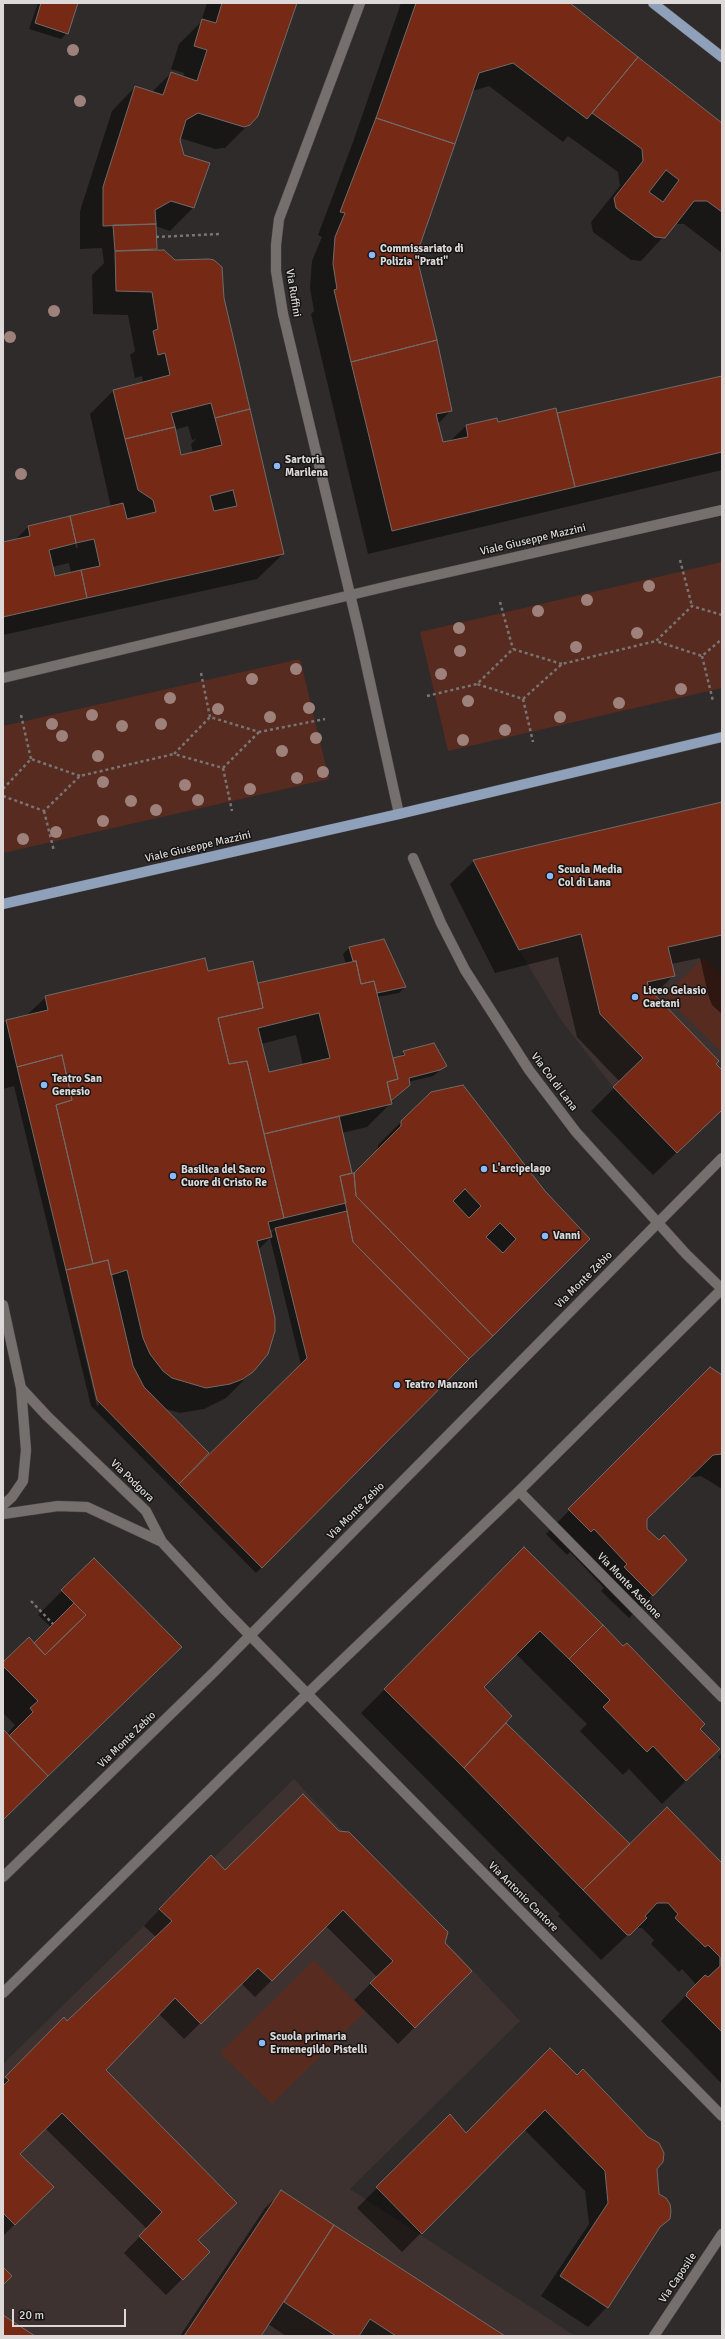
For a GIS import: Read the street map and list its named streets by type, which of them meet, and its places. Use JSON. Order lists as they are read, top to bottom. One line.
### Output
{"streets":{"main road":["Viale Giuseppe Mazzini"],"street":["Via Ruffini","Via Col di Lana","Via Monte Zebio","Via Podgora","Via Monte Asolone","Via Antonio Cantore","Via Caposile"]},"crossings":[["Via Ruffini","Viale Giuseppe Mazzini"],["Via Col di Lana","Via Monte Zebio"],["Via Monte Zebio","Via Podgora"],["Via Podgora","Via Antonio Cantore"]],"places":["Commissariato di Polizia \"Prati\"","Sartoria Marilena","Scuola Media Col di Lana","Liceo Gelasio Caetani","Teatro San Genesio","L'arcipelago","Basilica del Sacro Cuore di Cristo Re","Vanni","Teatro Manzoni","Scuola primaria Ermenegildo Pistelli"],"scale_bar":"20 m"}
